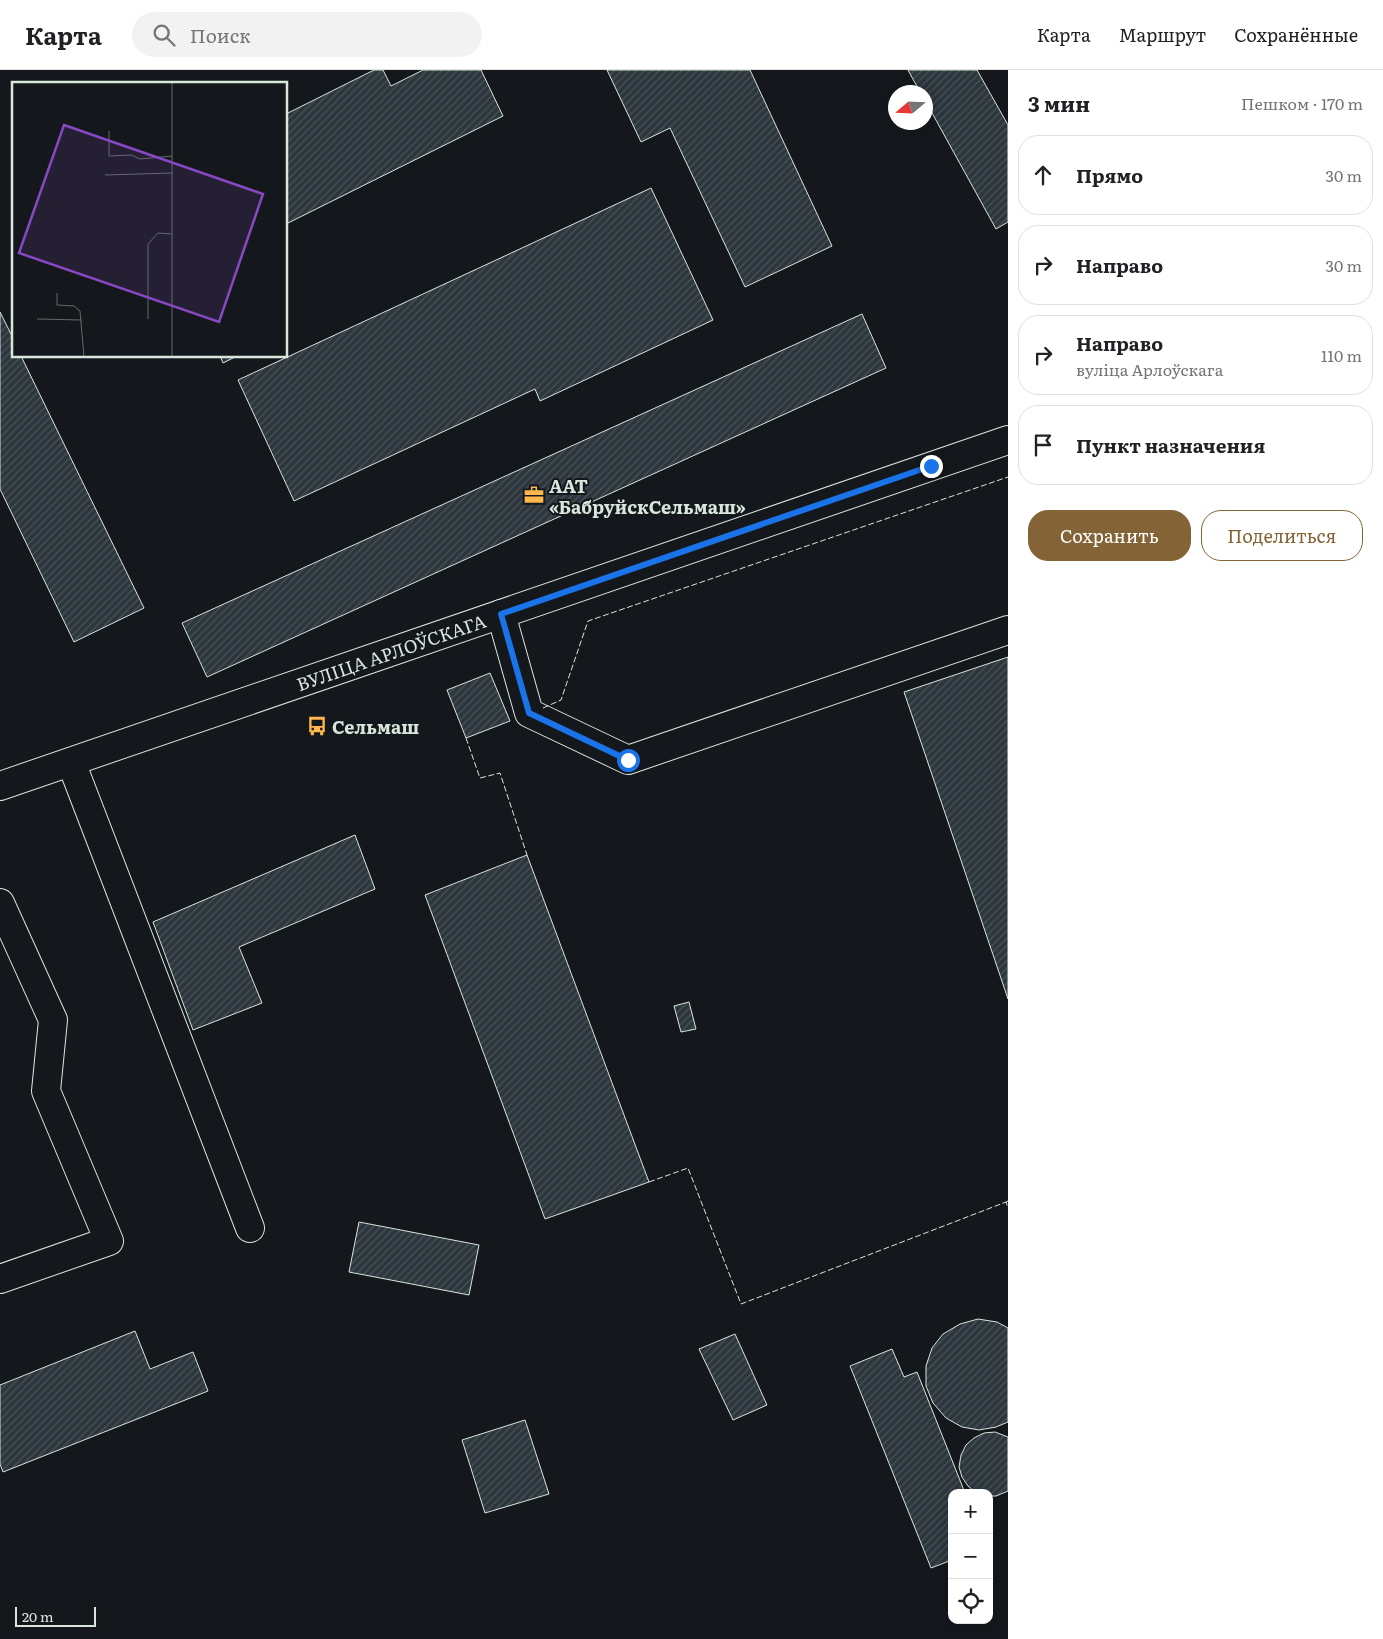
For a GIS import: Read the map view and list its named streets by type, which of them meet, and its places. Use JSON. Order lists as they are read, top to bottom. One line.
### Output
{"streets":{"street":["ВУЛІЦА АРЛОЎСКАГА"]},"places":{"office":["ААТ «БабруйскСельмаш»"],"bus stop":["Сельмаш"]},"scale_bar":"20 m","north":"left","page":{"header":"Карта","search":"Поиск","nav":["Карта","Маршрут","Сохранённые"],"heading":["3 мин","Пешком · 170 m"],"list":[["Прямо","30 m"],["Направо","30 m"],["Направо","вуліца Арлоўскага","110 m"],"Пункт назначения"],"buttons":["Сохранить","Поделиться"],"map_buttons":["+","−"],"scale":"20 m"}}
